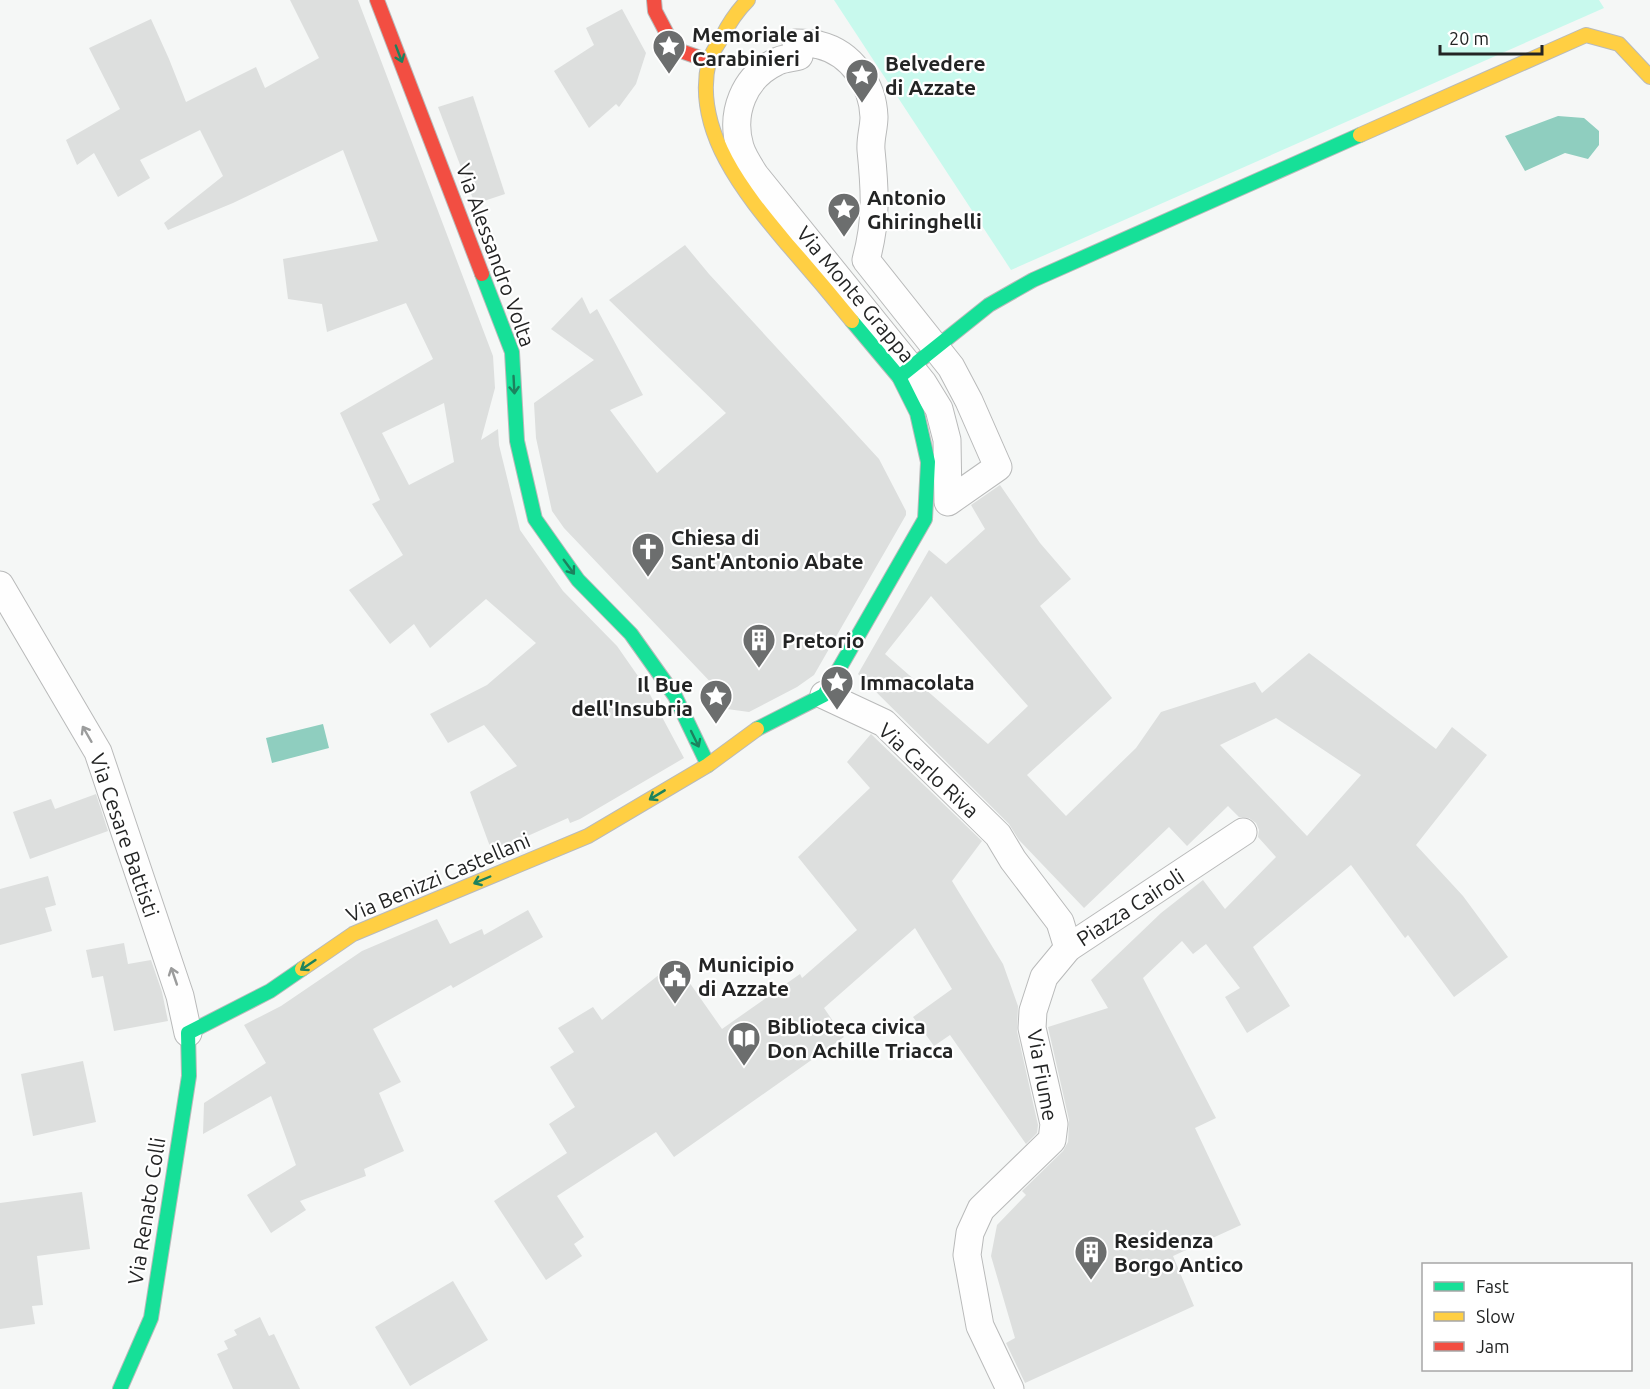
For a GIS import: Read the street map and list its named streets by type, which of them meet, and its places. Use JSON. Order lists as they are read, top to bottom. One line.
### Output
{"streets":{"street":["Via Alessandro Volta","Via Monte Grappa","Via Carlo Riva","Via Cesare Battisti","Via Benizzi Castellani","Piazza Cairoli","Via Fiume","Via Renato Colli"]},"crossings":[["Via Alessandro Volta","Via Benizzi Castellani"],["Via Monte Grappa","Via Carlo Riva"],["Via Carlo Riva","Piazza Cairoli"],["Via Cesare Battisti","Via Benizzi Castellani"],["Via Cesare Battisti","Via Renato Colli"],["Via Benizzi Castellani","Via Renato Colli"],["Piazza Cairoli","Via Fiume"]],"one_way":["Via Alessandro Volta","Via Cesare Battisti","Via Benizzi Castellani"],"places":{"place":["Memoriale ai Carabinieri","Belvedere di Azzate","Antonio Ghiringhelli","Immacolata","Il Bue dell'Insubria"],"church":["Chiesa di Sant'Antonio Abate"],"building":["Pretorio","Residenza Borgo Antico"],"public building":["Municipio di Azzate"],"library":["Biblioteca civica Don Achille Triacca"]},"legend":["Fast","Slow","Jam"],"scale_bar":"20 m"}
